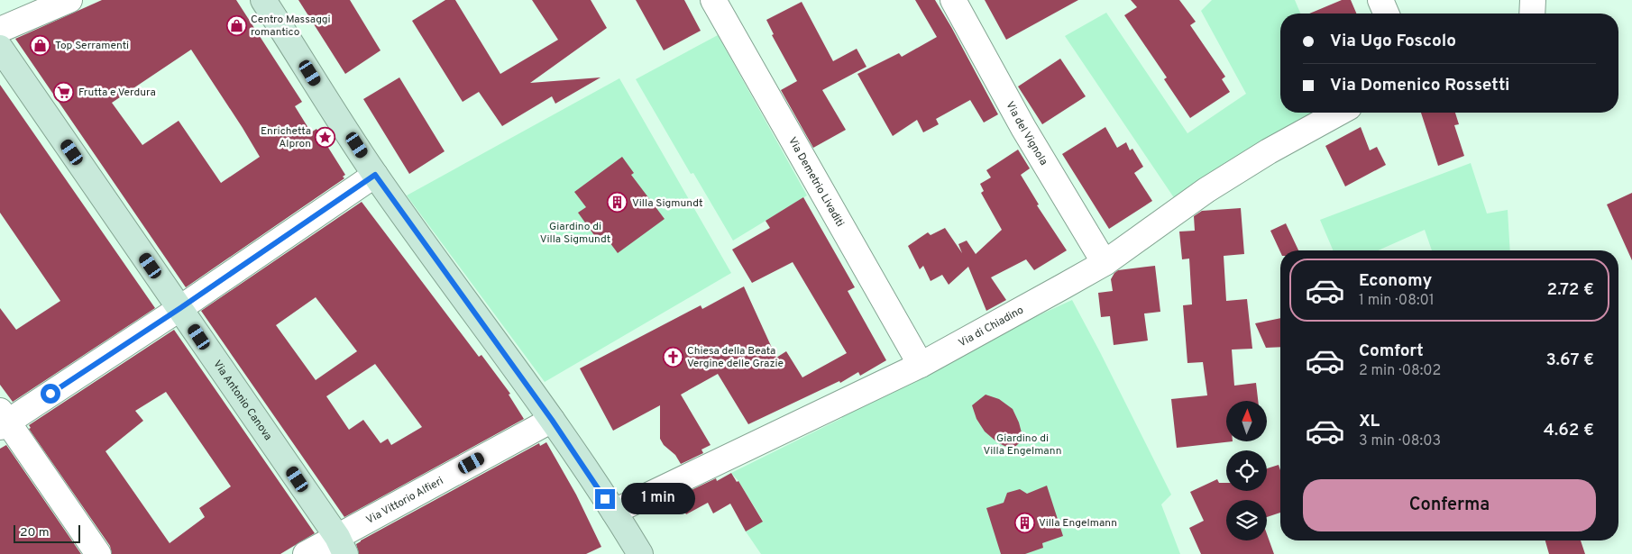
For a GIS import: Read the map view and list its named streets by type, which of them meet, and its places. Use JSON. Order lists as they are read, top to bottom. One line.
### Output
{"streets":{"main road":["Via Antonio Canova"],"street":["Via del Vignola","Via Demetrio Livaditi","Via di Chiadino","Via Vittorio Alfieri"]},"crossings":[["Via del Vignola","Via di Chiadino"],["Via Demetrio Livaditi","Via di Chiadino"],["Via Antonio Canova","Via Vittorio Alfieri"]],"parks":["Giardino di Villa Sigmundt","Giardino di Villa Engelmann"],"places":{"shop":["Centro Massaggi romantico","Top Serramenti"],"supermarket":["Frutta e Verdura"],"place":["Enrichetta Alpron"],"building":["Villa Sigmundt","Villa Engelmann"],"church":["Chiesa della Beata Vergine delle Grazie"]},"scale_bar":"20 m","north":"top","page":{"banner":["Via Ugo Foscolo","Via Domenico Rossetti"],"list":[{"name":"Economy","note":"1 min · 08:01","value":"2.72 €"},{"name":"Comfort","note":"2 min · 08:02","value":"3.67 €"},{"name":"XL","note":"3 min · 08:03","value":"4.62 €"}],"buttons":"Conferma","bubble":"1 min","scale":"20 m"}}
